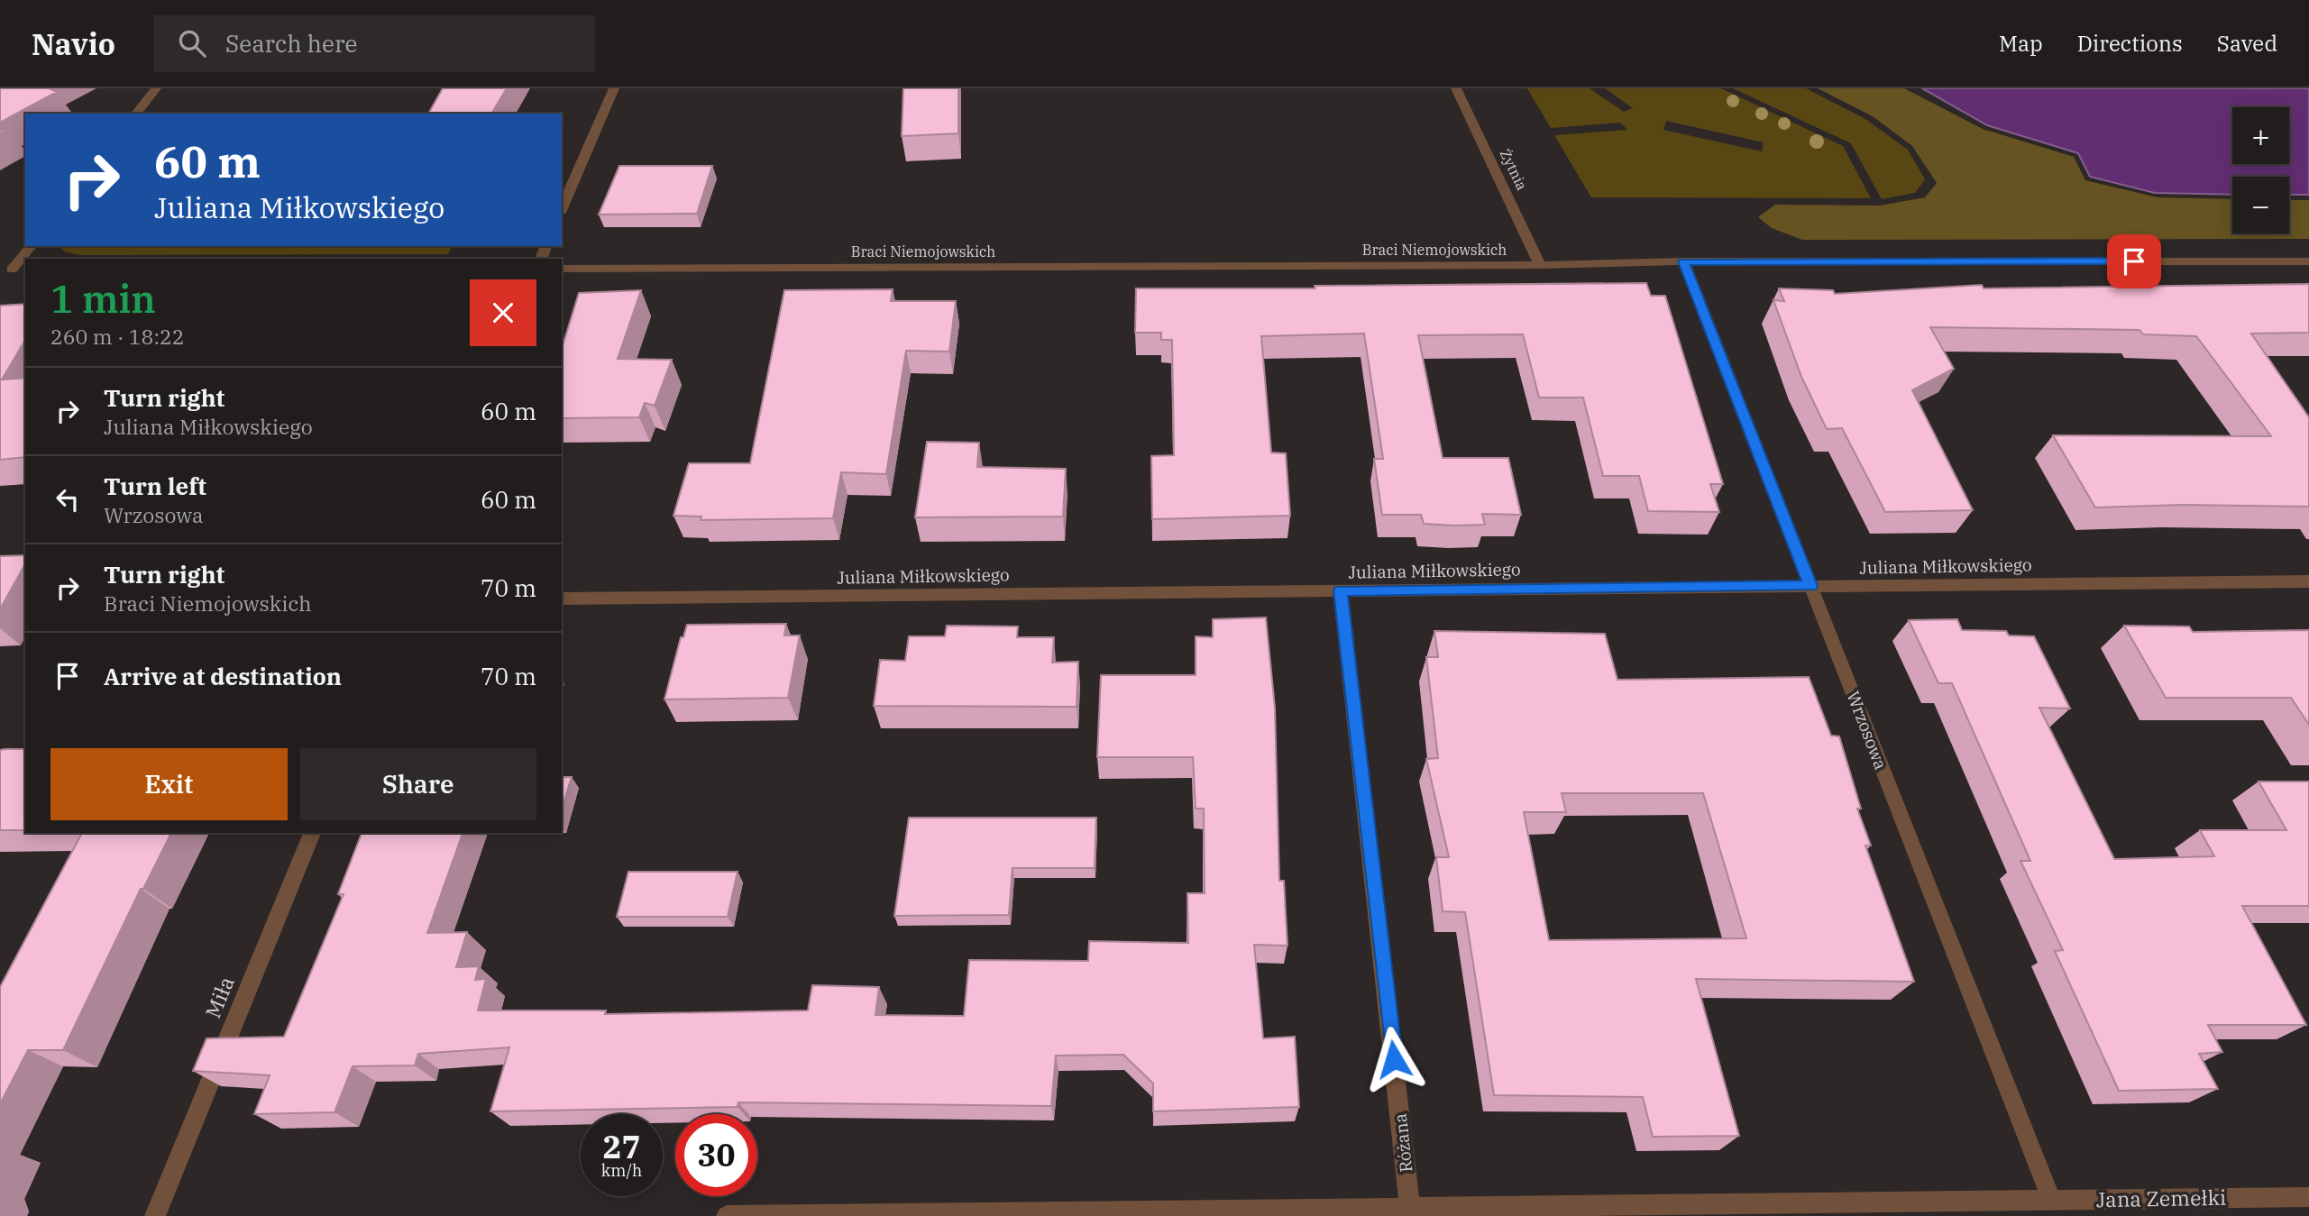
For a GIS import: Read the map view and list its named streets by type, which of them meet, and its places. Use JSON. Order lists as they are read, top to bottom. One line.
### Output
{"streets":{"street":["Żytnia","Braci Niemojowskich","Juliana Miłkowskiego","Wrzosowa","Miła","Różana","Jana Zemełki"]},"crossings":[["Żytnia","Braci Niemojowskich"],["Braci Niemojowskich","Wrzosowa"],["Juliana Miłkowskiego","Wrzosowa"],["Juliana Miłkowskiego","Różana"],["Wrzosowa","Jana Zemełki"],["Różana","Jana Zemełki"]],"page":{"header":"Navio","search":"Search here","nav":["Map","Directions","Saved"],"map_buttons":["+","−"],"turn":["60 m","Juliana Miłkowskiego"],"heading":["1 min","260 m · 18:22"],"list":[{"name":"Turn right","note":"Juliana Miłkowskiego","value":"60 m"},{"name":"Turn left","note":"Wrzosowa","value":"60 m"},{"name":"Turn right","note":"Braci Niemojowskich","value":"70 m"},{"name":"Arrive at destination","value":"70 m"}],"buttons":["Exit","Share"],"speed":"27 km/h","limit":"30"}}
